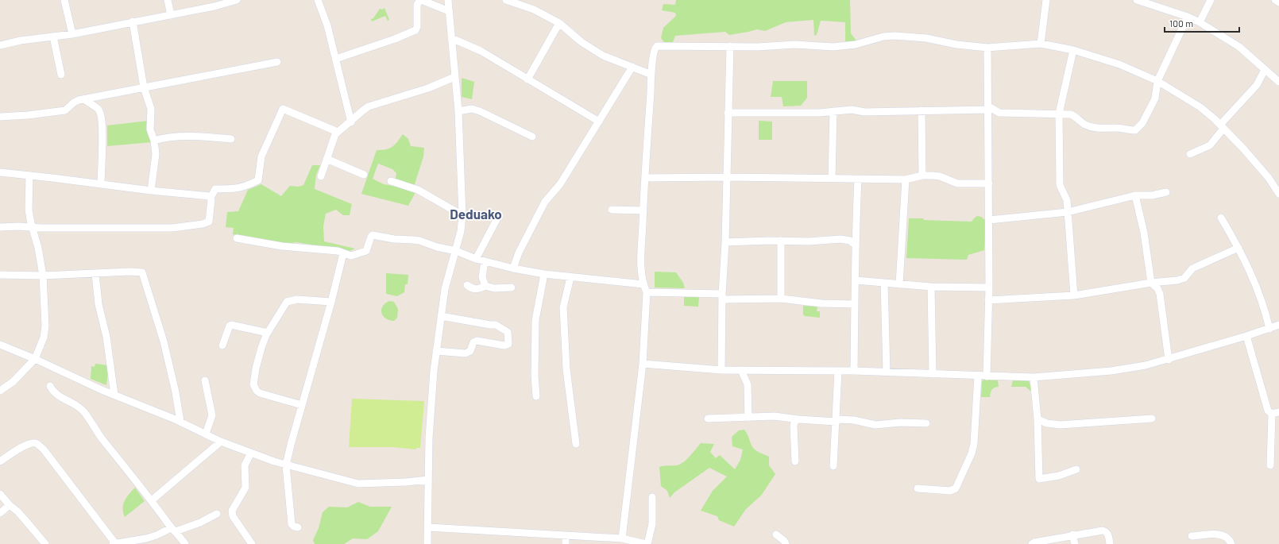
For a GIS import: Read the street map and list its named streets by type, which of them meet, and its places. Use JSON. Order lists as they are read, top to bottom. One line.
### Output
{"districts":["Deduako"],"scale_bar":"100 m"}
